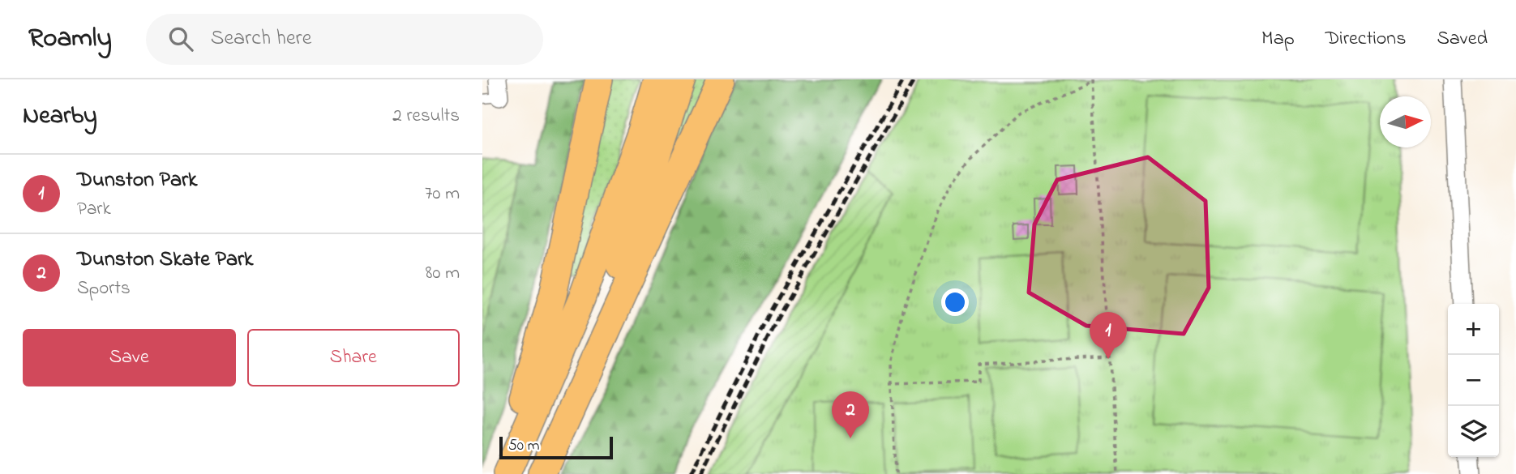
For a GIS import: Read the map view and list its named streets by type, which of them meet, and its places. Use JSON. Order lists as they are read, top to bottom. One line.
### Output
{"scale_bar":"50 m","north":"right","page":{"header":"Roamly","search":"Search here","nav":["Map","Directions","Saved"],"heading":["Nearby","2 results"],"list":[{"mark":"1","name":"Dunston Park","note":"Park","value":"70 m"},{"mark":"2","name":"Dunston Skate Park","note":"Sports","value":"80 m"}],"map_buttons":["+","−"],"buttons":["Save","Share"],"pins":["1","2"],"scale":"50 m"}}
